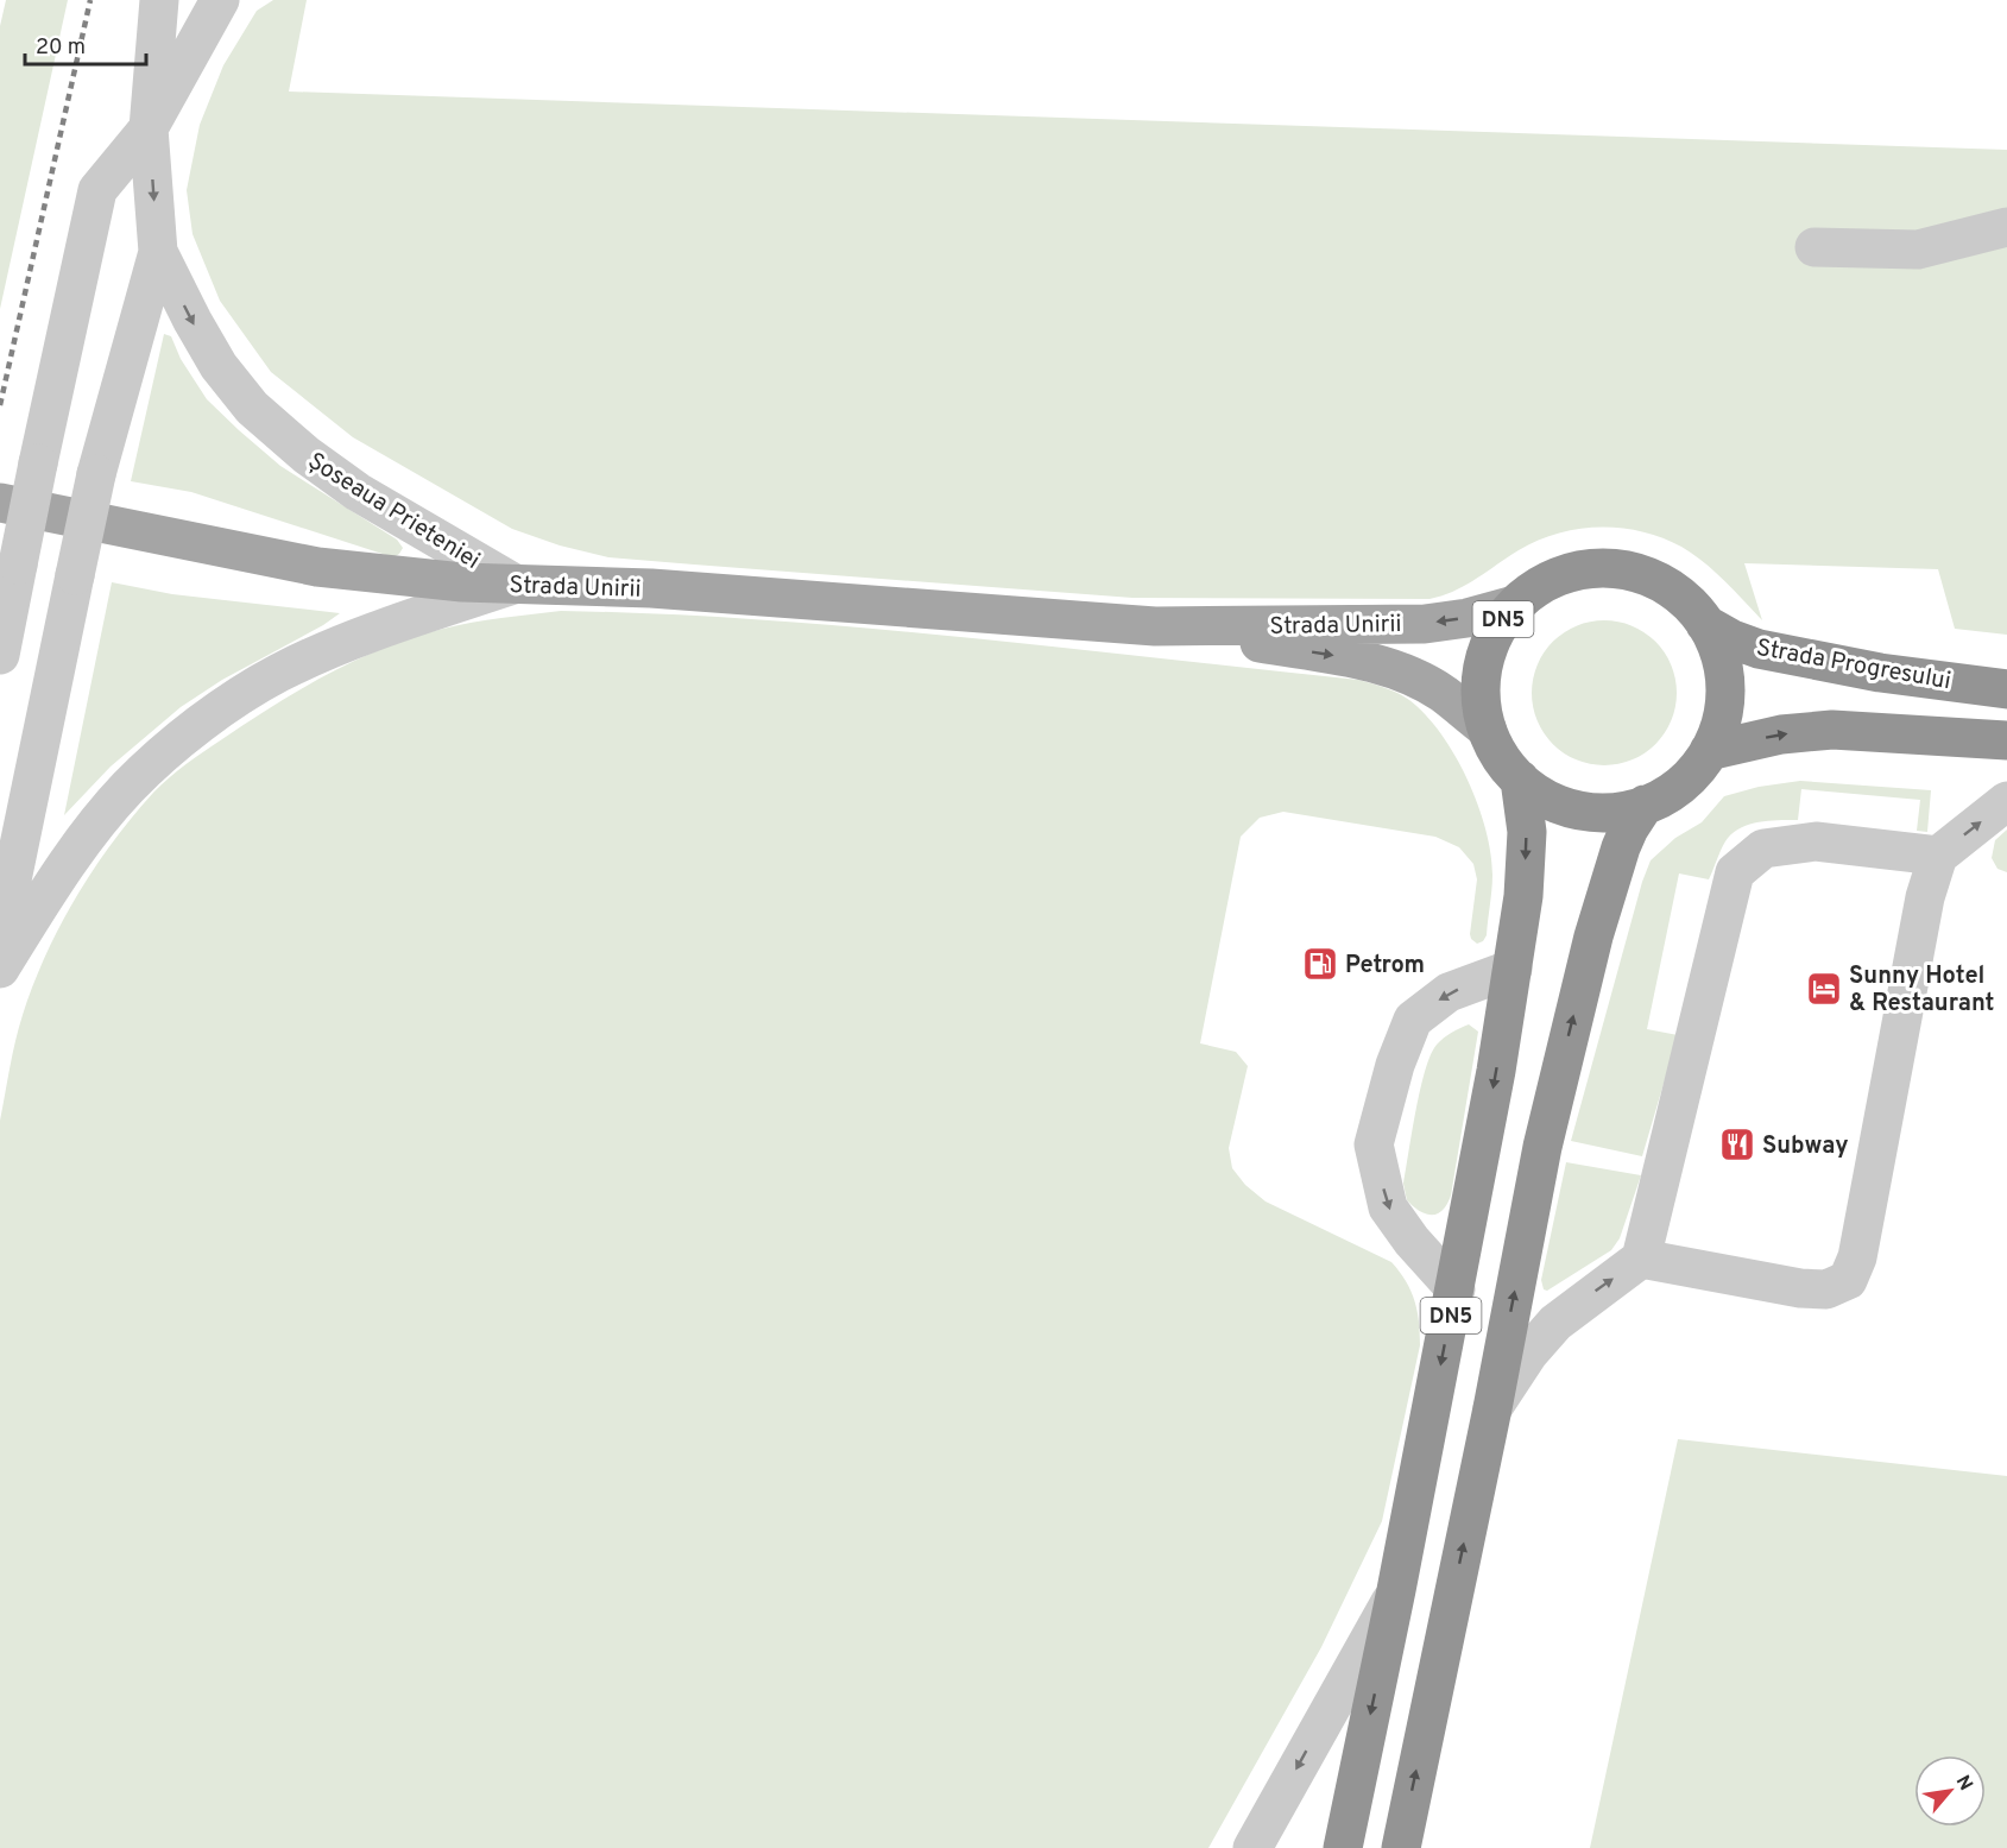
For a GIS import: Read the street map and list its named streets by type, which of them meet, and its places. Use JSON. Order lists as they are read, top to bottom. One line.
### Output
{"streets":{"highway":["DN5","Strada Progresului"],"main road":["Strada Unirii"],"street":["Șoseaua Prieteniei"]},"crossings":[["Șoseaua Prieteniei","Strada Unirii"],["Strada Unirii","DN5"],["Strada Unirii","Strada Progresului"],["DN5","Strada Progresului"]],"one_way":["Șoseaua Prieteniei"],"places":{"fuel station":["Petrom"],"hotel":["Sunny Hotel & Restaurant"],"restaurant":["Subway"]},"scale_bar":"20 m","north":"top right"}
